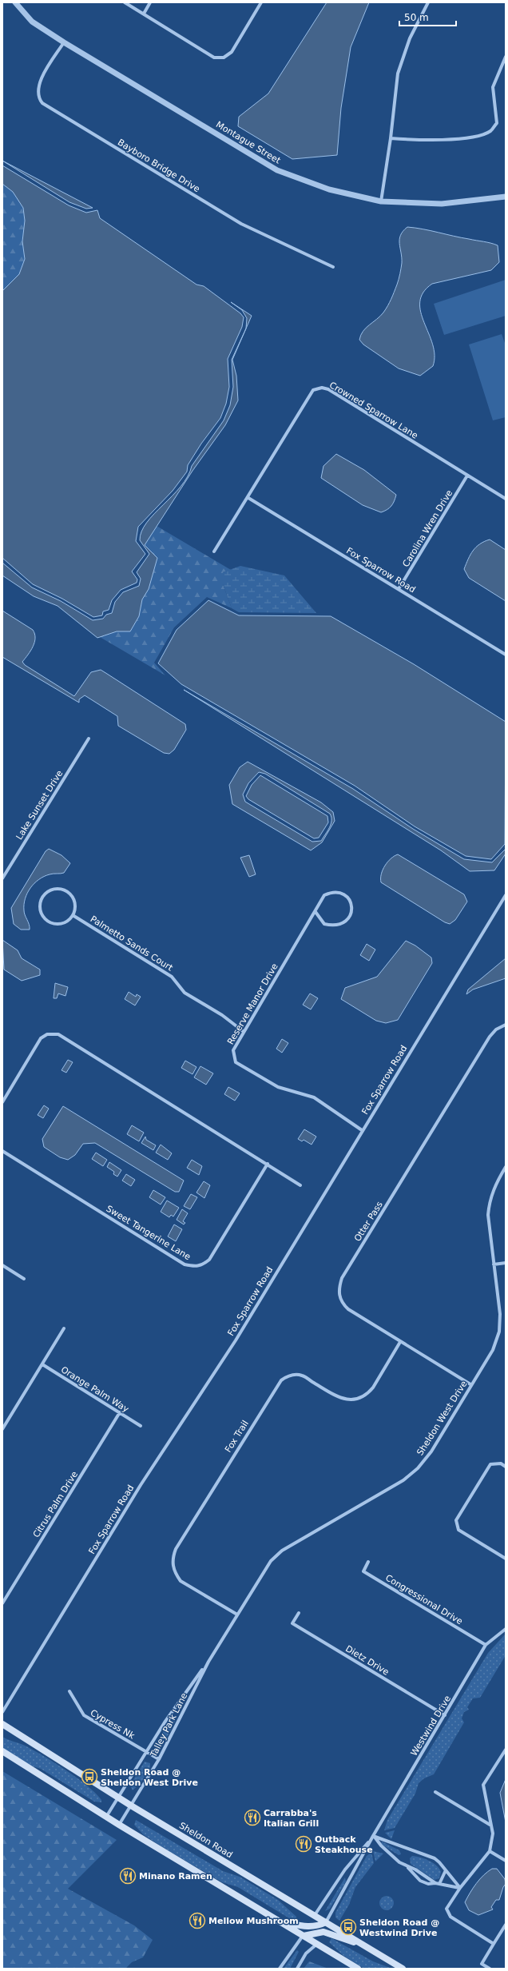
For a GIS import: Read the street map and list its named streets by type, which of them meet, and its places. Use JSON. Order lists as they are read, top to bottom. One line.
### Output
{"streets":{"main road":["Sheldon Road"],"street":["Montague Street","Bayboro Bridge Drive","Crowned Sparrow Lane","Carolina Wren Drive","Fox Sparrow Road","Lake Sunset Drive","Palmetto Sands Court","Reserve Manor Drive","Otter Pass","Sweet Tangerine Lane","Orange Palm Way","Sheldon West Drive","Fox Trail","Citrus Palm Drive","Congressional Drive","Dietz Drive","Cypress Nk","Talley Park Lane","Westwind Drive"]},"crossings":[["Montague Street","Bayboro Bridge Drive"],["Crowned Sparrow Lane","Carolina Wren Drive"],["Crowned Sparrow Lane","Fox Sparrow Road"],["Carolina Wren Drive","Fox Sparrow Road"],["Fox Sparrow Road","Reserve Manor Drive"],["Palmetto Sands Court","Reserve Manor Drive"],["Otter Pass","Sheldon West Drive"],["Otter Pass","Fox Trail"],["Orange Palm Way","Citrus Palm Drive"],["Sheldon West Drive","Fox Trail"],["Sheldon West Drive","Talley Park Lane"],["Fox Trail","Talley Park Lane"],["Congressional Drive","Westwind Drive"],["Dietz Drive","Westwind Drive"],["Cypress Nk","Talley Park Lane"],["Talley Park Lane","Sheldon Road"],["Westwind Drive","Sheldon Road"]],"places":{"bus stop":["Sheldon Road @ Sheldon West Drive","Sheldon Road @ Westwind Drive"],"restaurant":["Carrabba's Italian Grill","Outback Steakhouse","Minano Ramen","Mellow Mushroom"]},"scale_bar":"50 m"}
